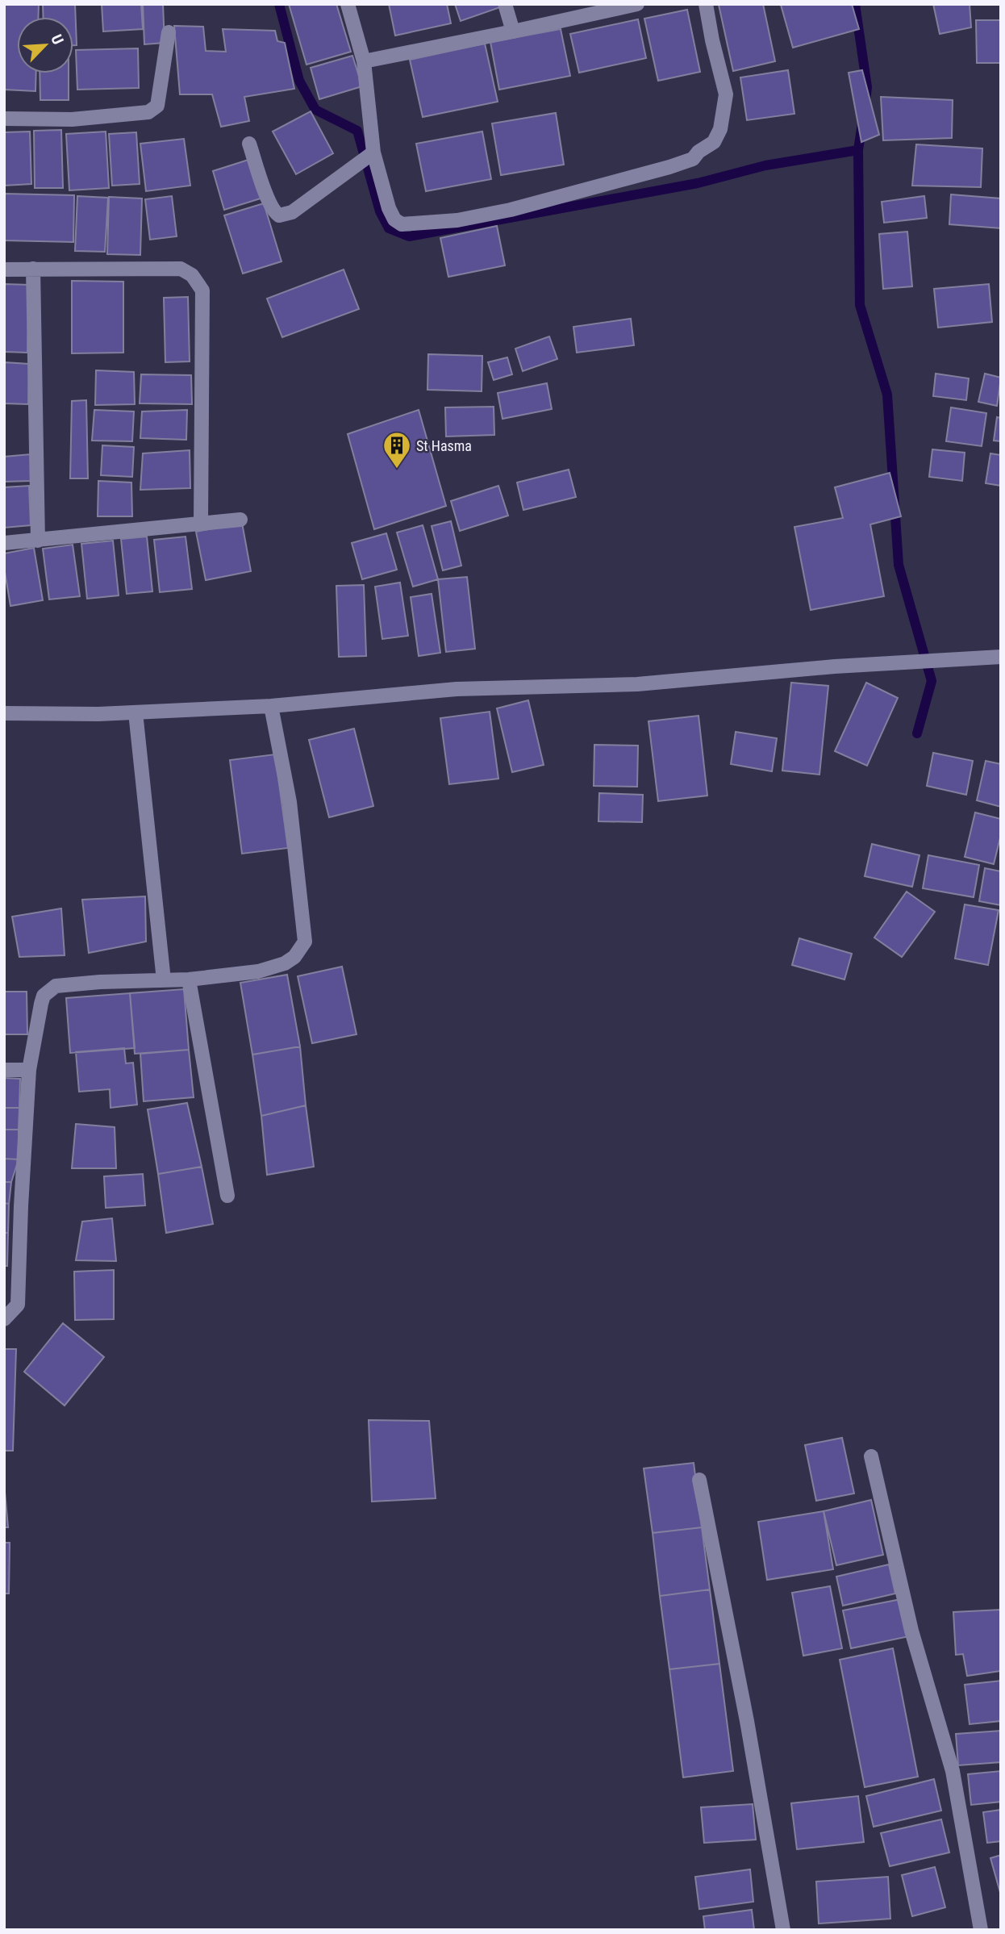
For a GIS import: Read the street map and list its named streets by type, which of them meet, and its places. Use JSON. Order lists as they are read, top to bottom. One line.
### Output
{"places":{"building":["St Hasma"]},"north":"top right"}
